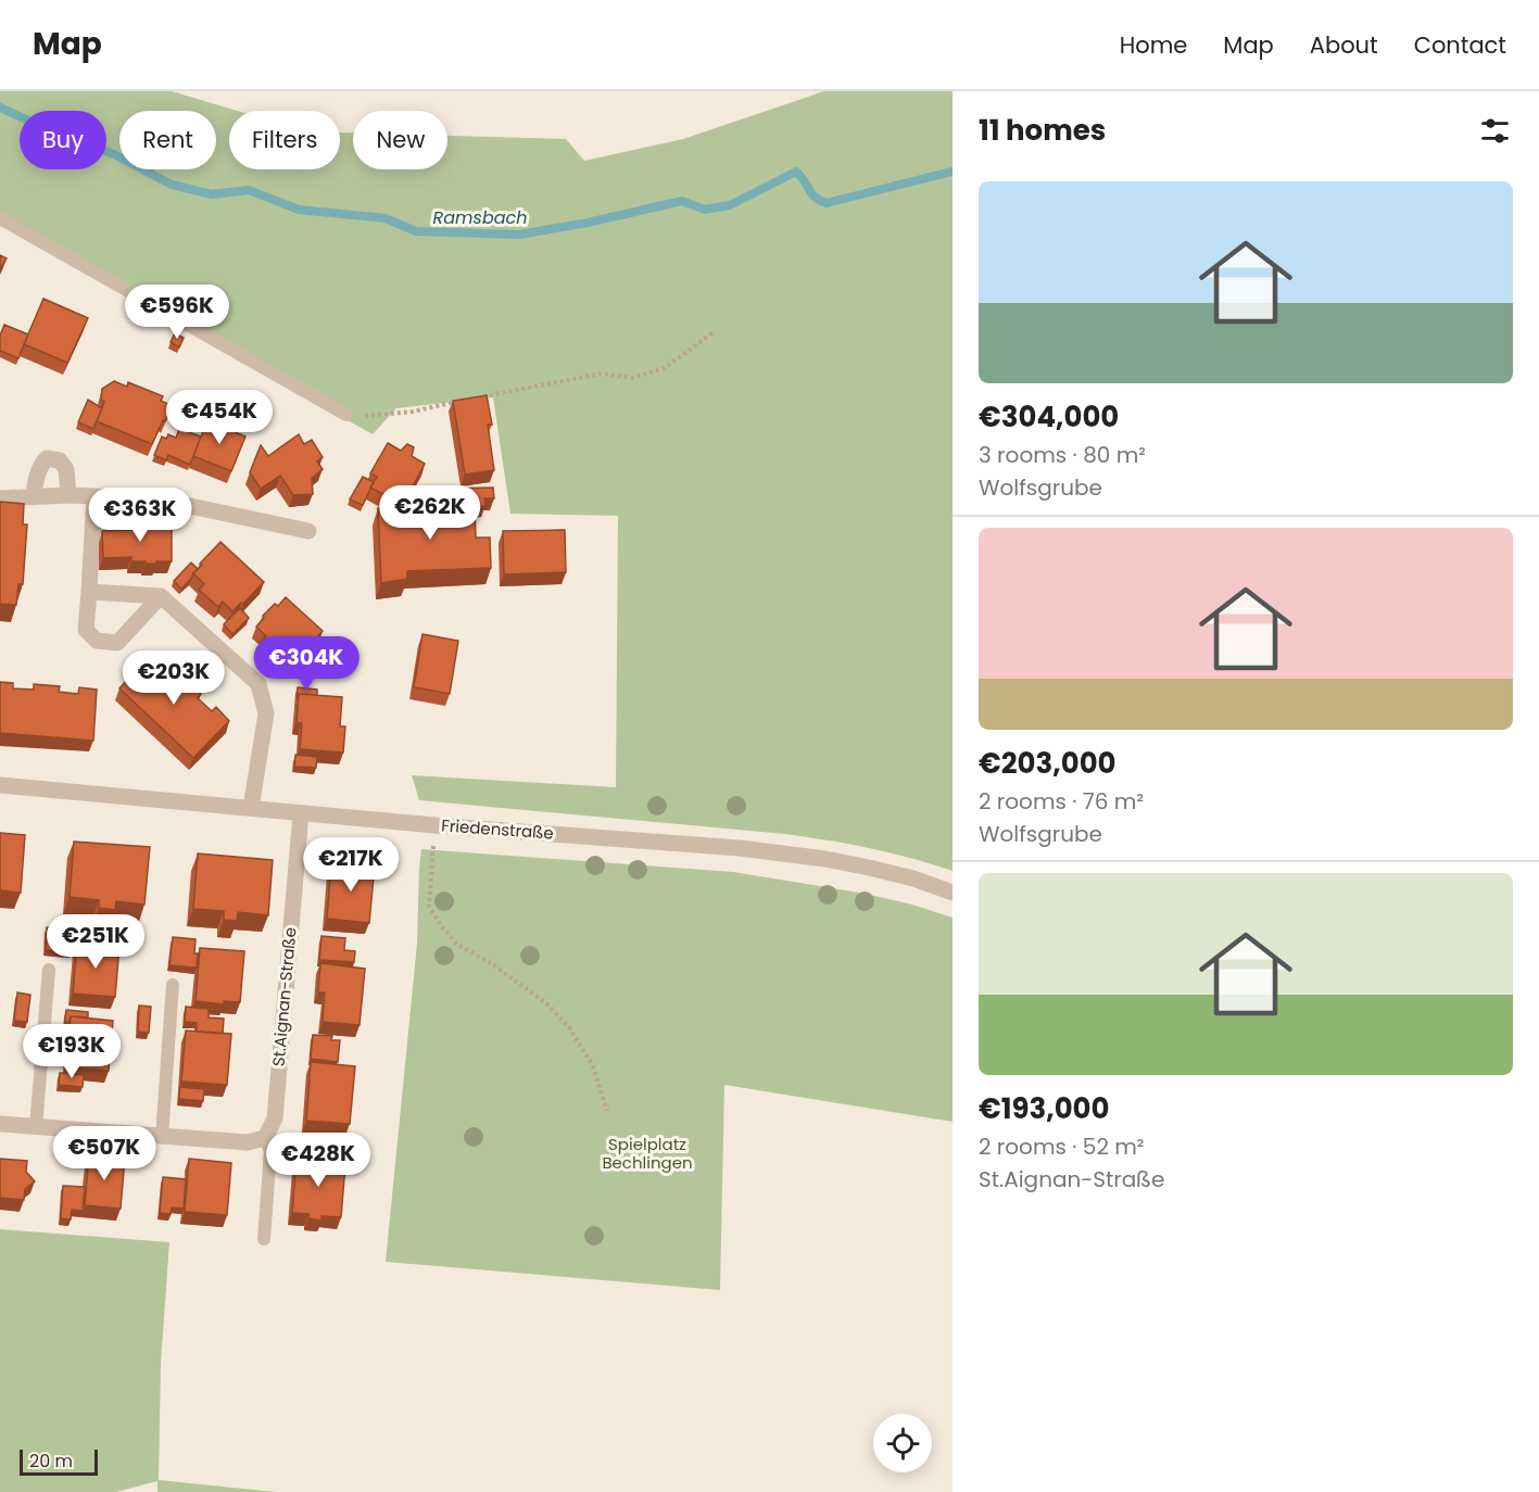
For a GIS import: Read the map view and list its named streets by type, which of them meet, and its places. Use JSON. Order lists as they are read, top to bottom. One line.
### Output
{"streets":{"street":["Friedenstraße","St.Aignan-Straße"]},"crossings":[["Friedenstraße","St.Aignan-Straße"]],"water":["Ramsbach"],"parks":["Spielplatz Bechlingen"],"scale_bar":"20 m","page":{"header":"Map","nav":["Home","Map","About","Contact"],"heading":"11 homes","chip":["Buy","Rent","Filters","New"],"list":[{"name":"€304,000","note":"3 rooms · 80 m² · Wolfsgrube"},{"name":"€203,000","note":"2 rooms · 76 m² · Wolfsgrube"},{"name":"€193,000","note":"2 rooms · 52 m² · St.Aignan-Straße"}],"price":["€596K","€454K","€262K","€363K","€304K","€203K","€217K","€251K","€193K","€507K","€428K"],"scale":"20 m"}}
